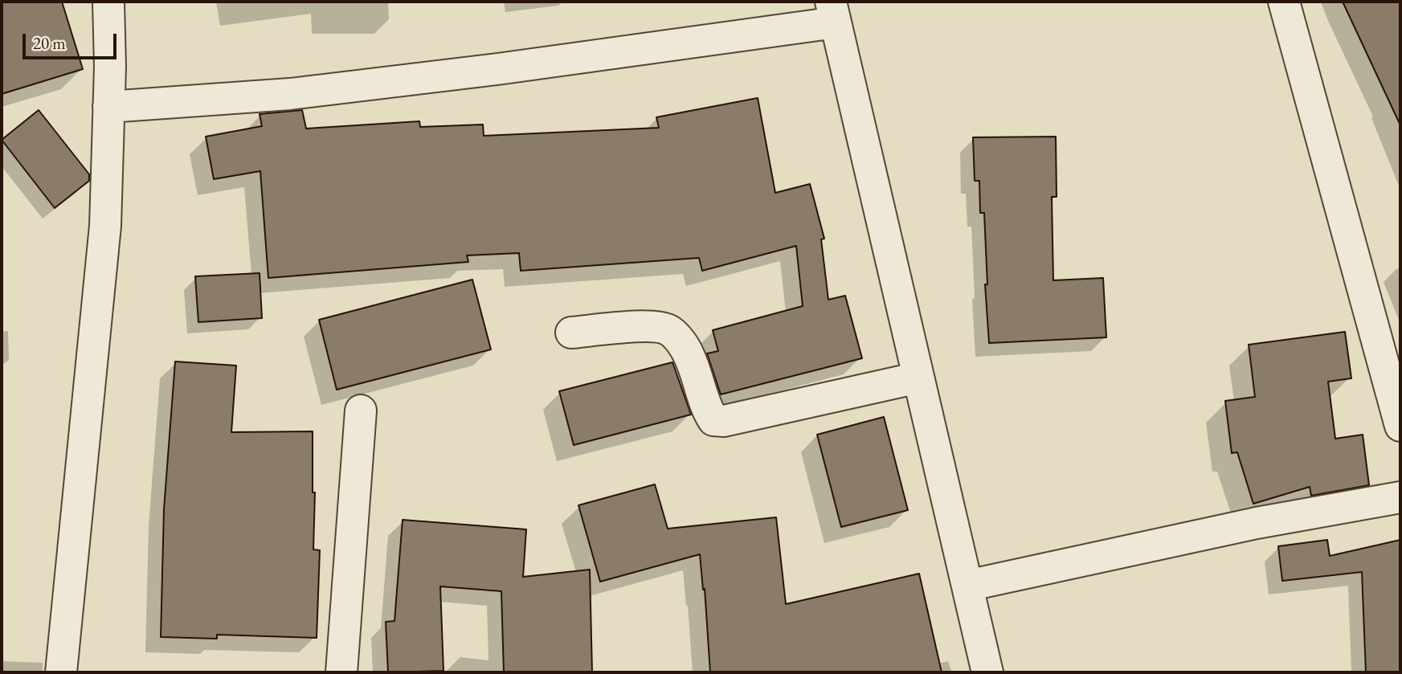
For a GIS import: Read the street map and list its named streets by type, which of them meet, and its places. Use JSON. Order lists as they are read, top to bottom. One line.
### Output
{"scale_bar":"20 m"}
